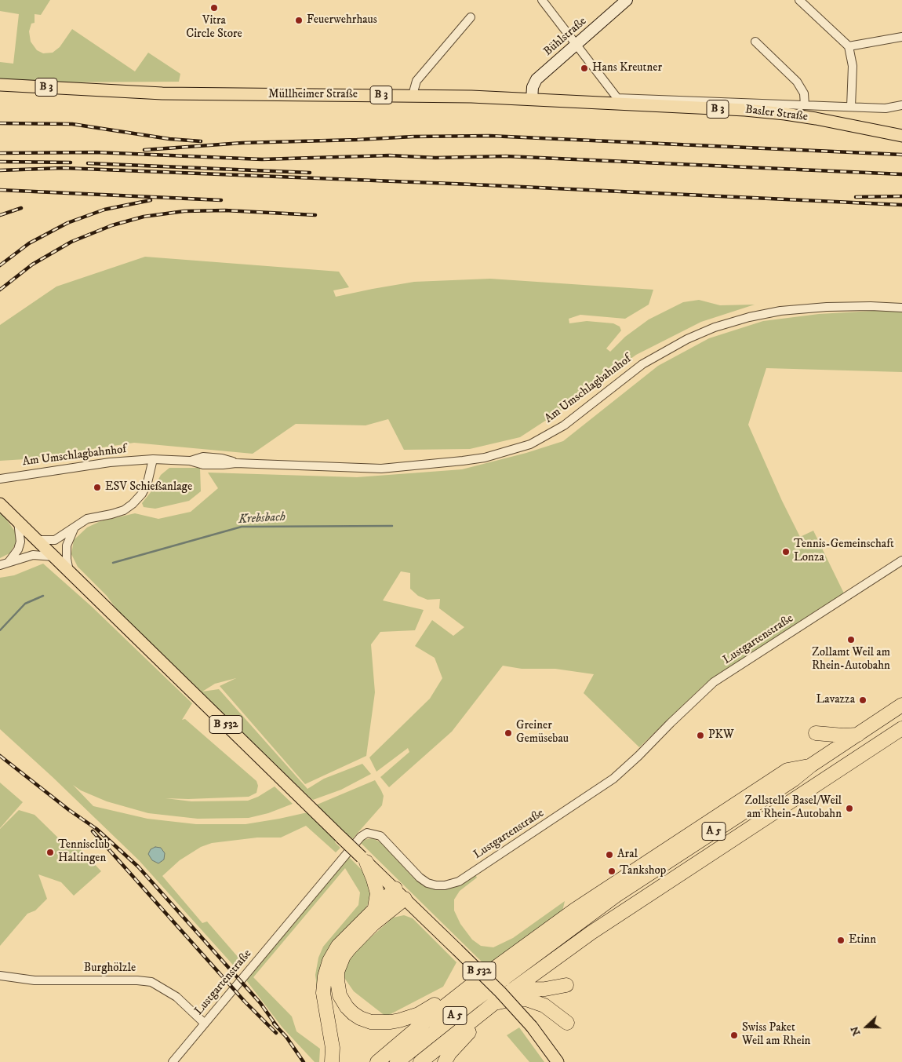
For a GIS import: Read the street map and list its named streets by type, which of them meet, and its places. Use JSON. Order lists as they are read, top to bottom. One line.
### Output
{"streets":{"highway":["A 5"],"main road":["B 3","Müllheimer Straße","Basler Straße","B 532"],"street":["Bühlstraße","Am Umschlagbahnhof","Lustgartenstraße","Burghölzle"]},"crossings":[["Bühlstraße","Müllheimer Straße"],["Bühlstraße","Basler Straße"],["Müllheimer Straße","Basler Straße"],["Lustgartenstraße","Burghölzle"]],"water":["Krebsbach"],"places":["Vitra Circle Store","Feuerwehrhaus","Hans Kreutner","ESV Schießanlage","Tennis-Gemeinschaft Lonza","Zollamt Weil am Rhein-Autobahn","Lavazza","Greiner Gemüsebau","PKW","Zollstelle Basel/Weil am Rhein-Autobahn","Tennisclub Haltingen","Aral","Tankshop","Etinn","Swiss Paket Weil am Rhein"],"north":"left"}
